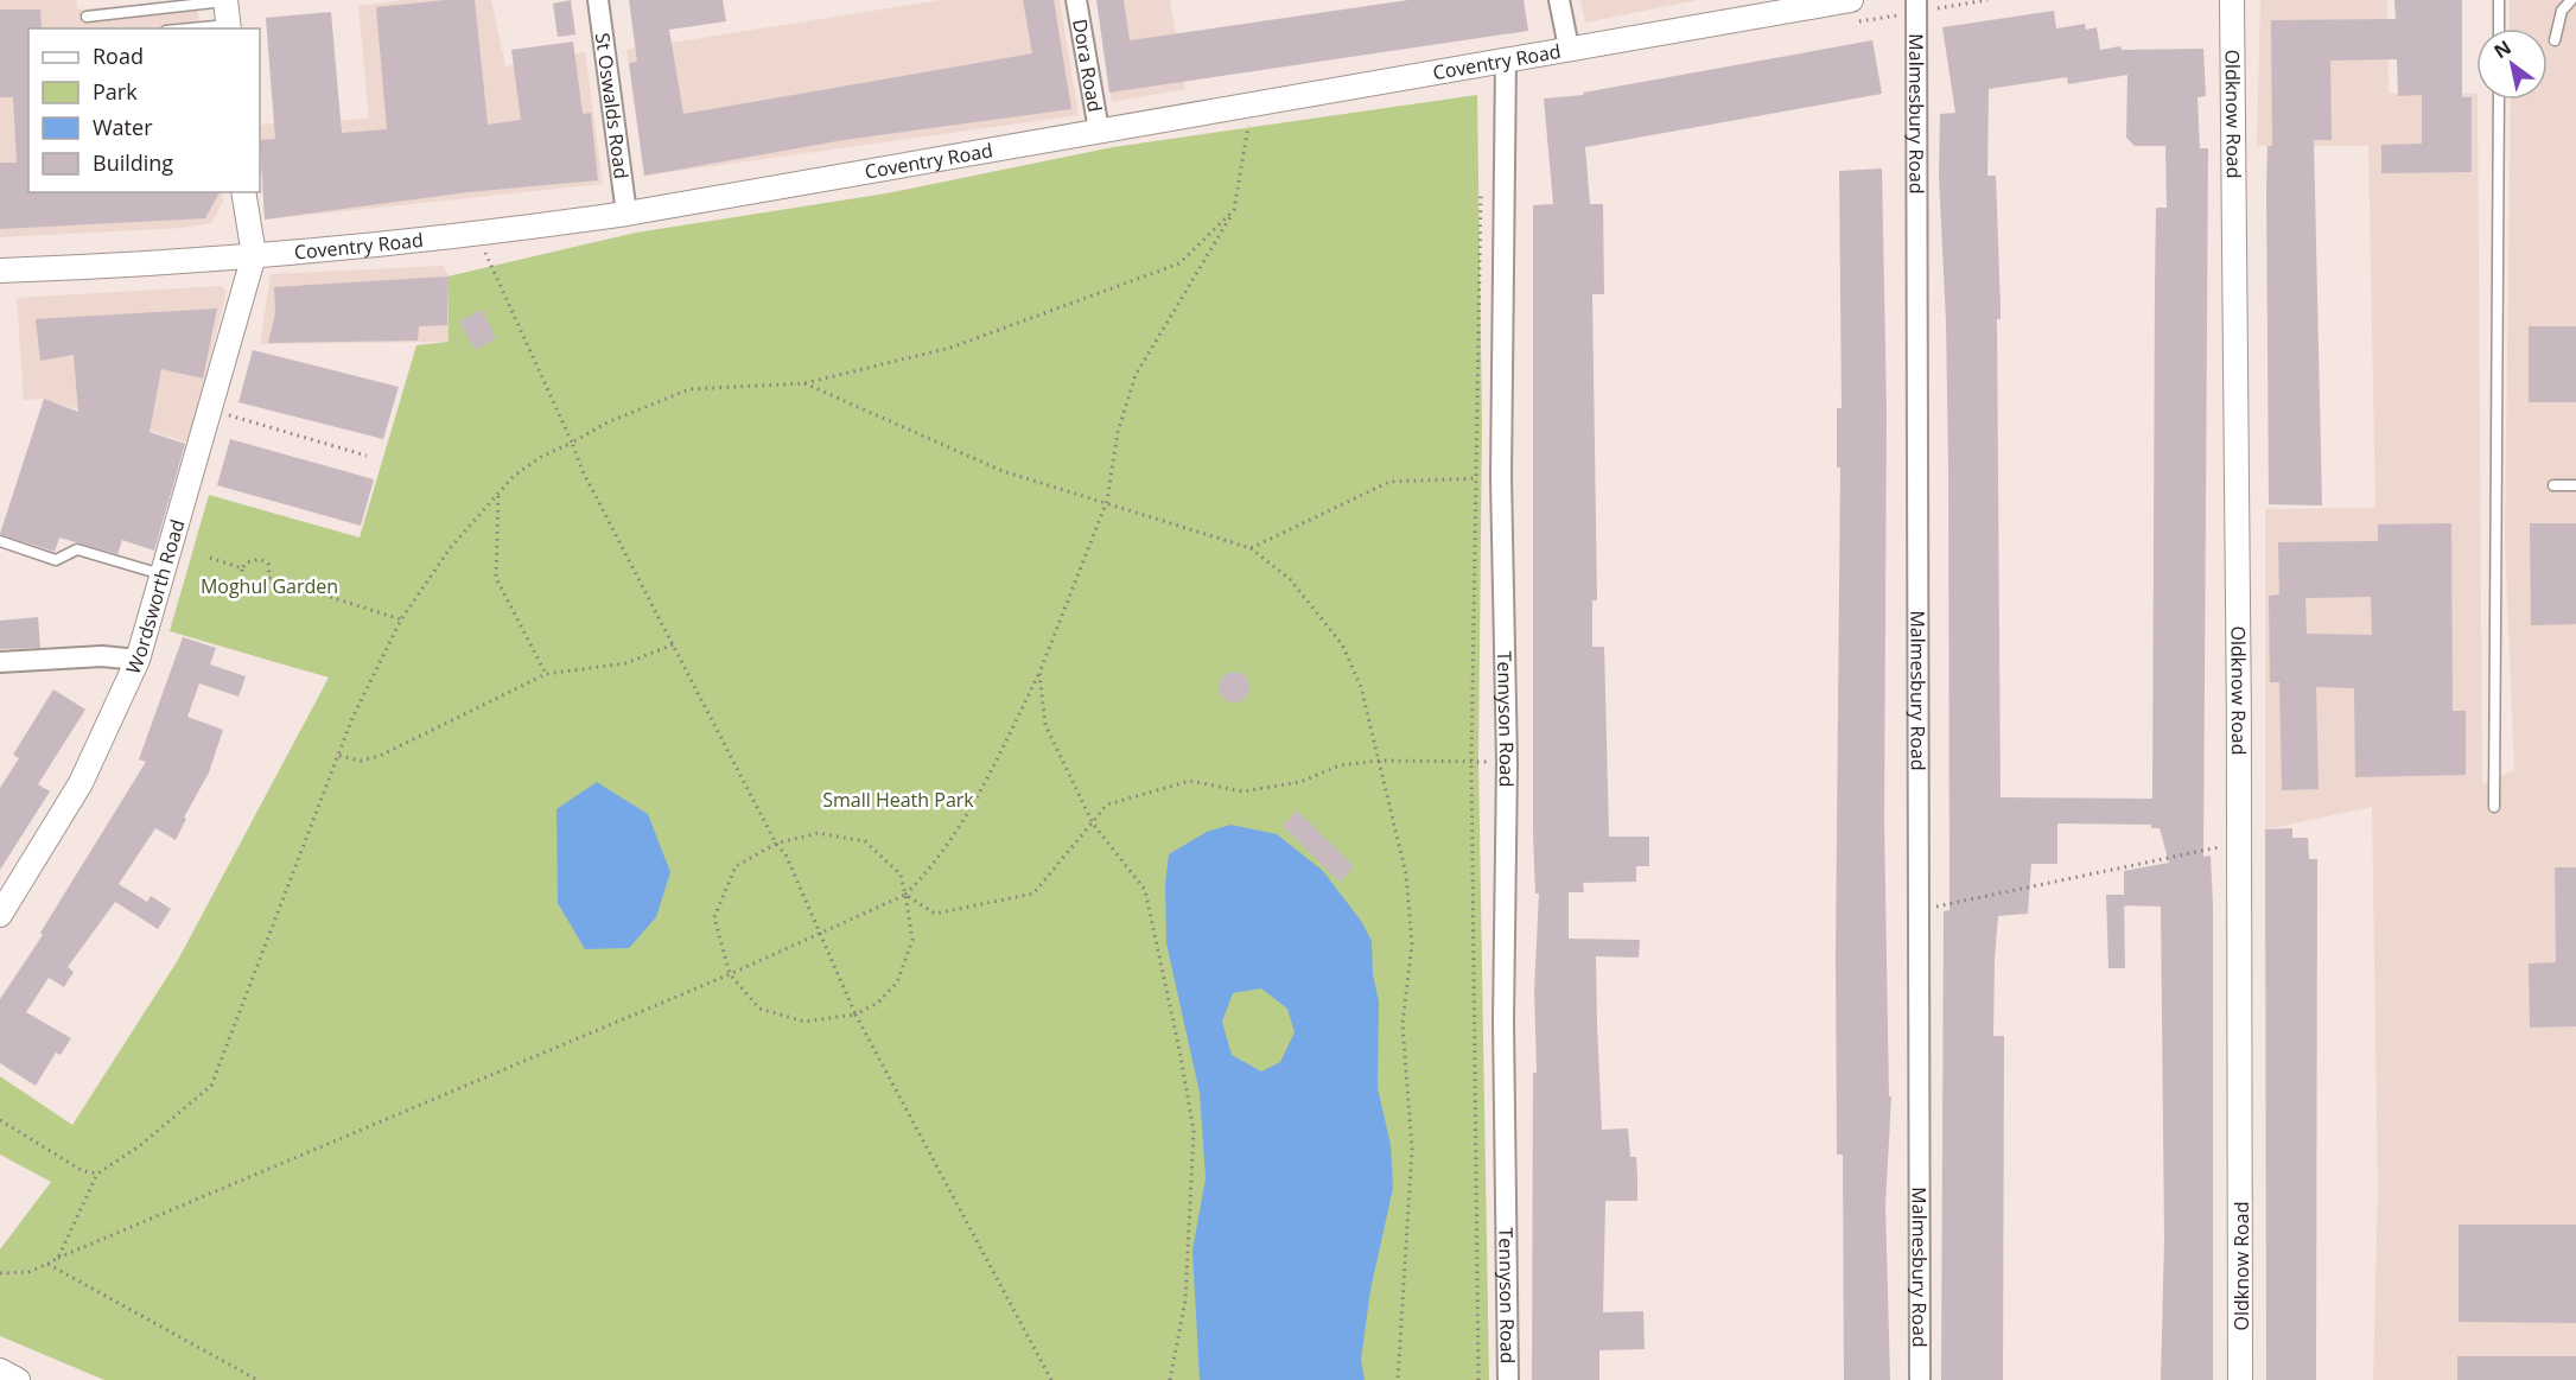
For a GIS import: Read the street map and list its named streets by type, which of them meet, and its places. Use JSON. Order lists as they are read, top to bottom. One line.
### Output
{"streets":{"street":["Coventry Road","Dora Road","St Oswalds Road","Malmesbury Road","Oldknow Road","Wordsworth Road","Tennyson Road"]},"crossings":[["Coventry Road","Dora Road"],["Coventry Road","St Oswalds Road"],["Coventry Road","Wordsworth Road"],["Coventry Road","Tennyson Road"]],"parks":["Moghul Garden","Small Heath Park"],"legend":["Road","Park","Water","Building"],"north":"top left"}
